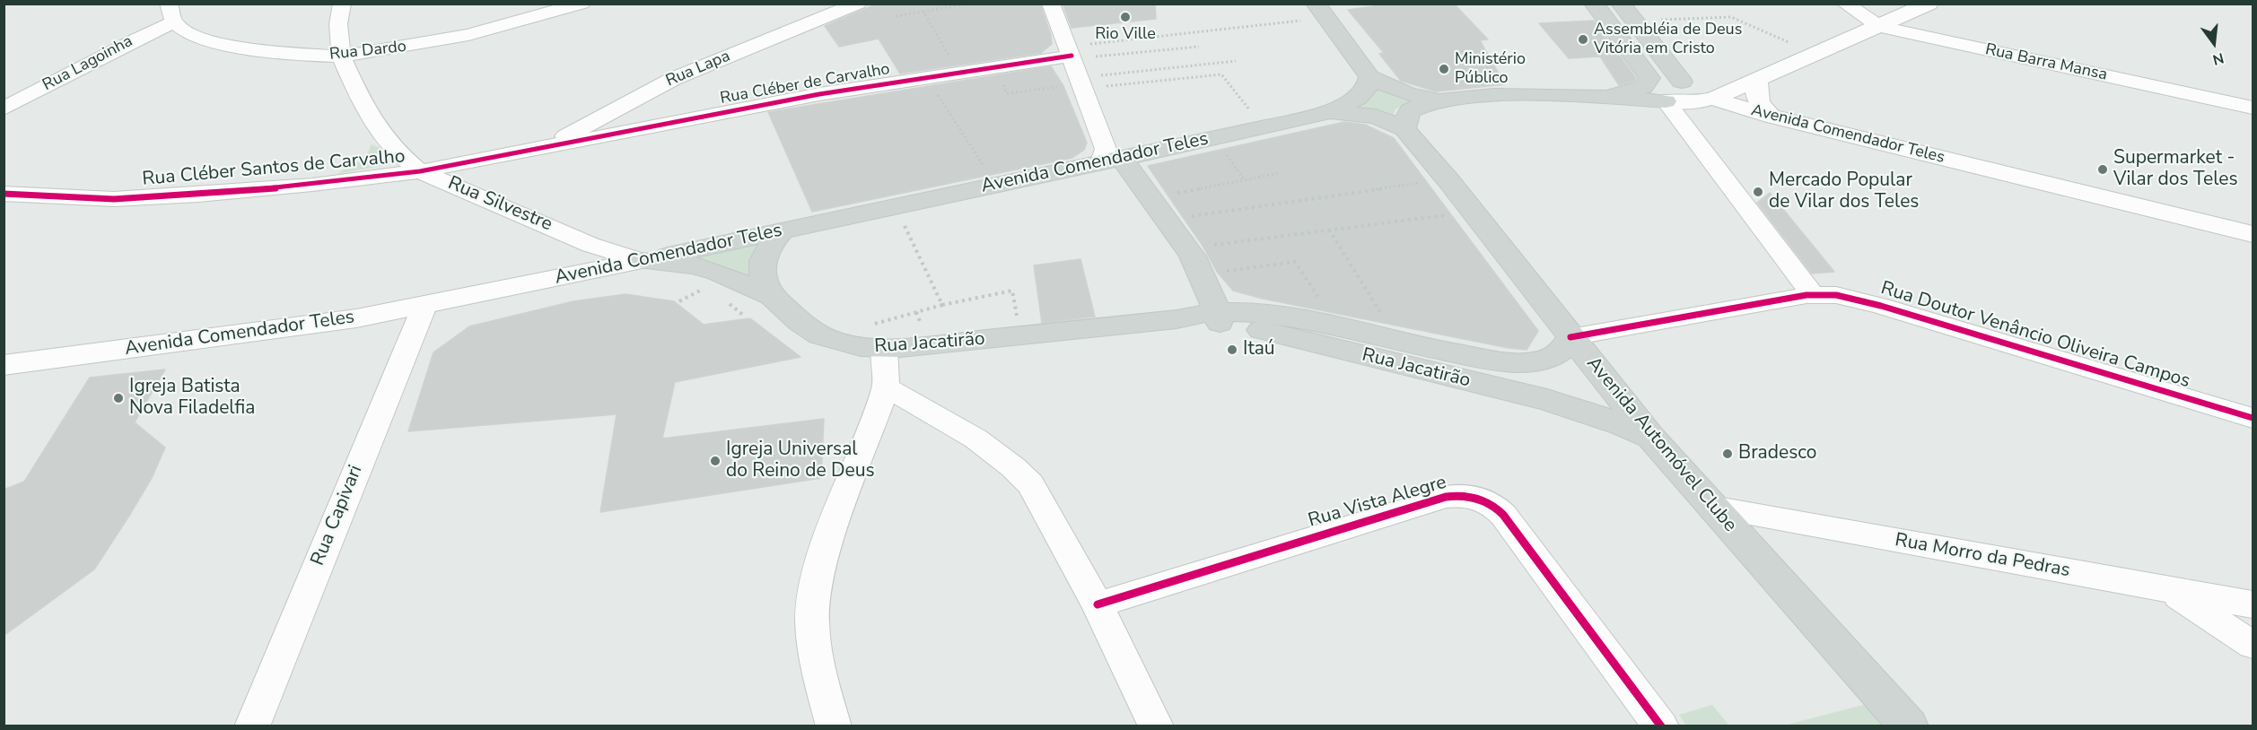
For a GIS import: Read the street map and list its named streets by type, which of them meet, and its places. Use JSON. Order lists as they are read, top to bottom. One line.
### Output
{"streets":{"main road":["Avenida Comendador Teles","Rua Jacatirão","Avenida Automóvel Clube"],"street":["Rua Dardo","Rua Barra Mansa","Rua Lagoinha","Rua Lapa","Rua Cléber de Carvalho","Rua Cléber Santos de Carvalho","Rua Silvestre","Rua Doutor Venâncio Oliveira Campos","Rua Vista Alegre","Rua Capivari","Rua Morro da Pedras"]},"crossings":[["Rua Dardo","Rua Lagoinha"],["Rua Dardo","Rua Silvestre"],["Rua Lapa","Rua Cléber de Carvalho"],["Rua Lapa","Rua Cléber Santos de Carvalho"],["Rua Cléber de Carvalho","Rua Cléber Santos de Carvalho"],["Avenida Comendador Teles","Rua Silvestre"],["Avenida Comendador Teles","Rua Jacatirão"],["Avenida Comendador Teles","Avenida Automóvel Clube"],["Avenida Comendador Teles","Rua Capivari"],["Rua Cléber Santos de Carvalho","Rua Silvestre"],["Rua Silvestre","Rua Jacatirão"],["Rua Doutor Venâncio Oliveira Campos","Rua Jacatirão"],["Rua Doutor Venâncio Oliveira Campos","Avenida Automóvel Clube"],["Rua Jacatirão","Avenida Automóvel Clube"],["Avenida Automóvel Clube","Rua Morro da Pedras"]],"places":["Rio Ville","Assembléia de Deus Vitória em Cristo","Ministério Público","Supermarket - Vilar dos Teles","Mercado Popular de Vilar dos Teles","Itaú","Igreja Batista Nova Filadelfia","Bradesco","Igreja Universal do Reino de Deus"],"north":"bottom"}
